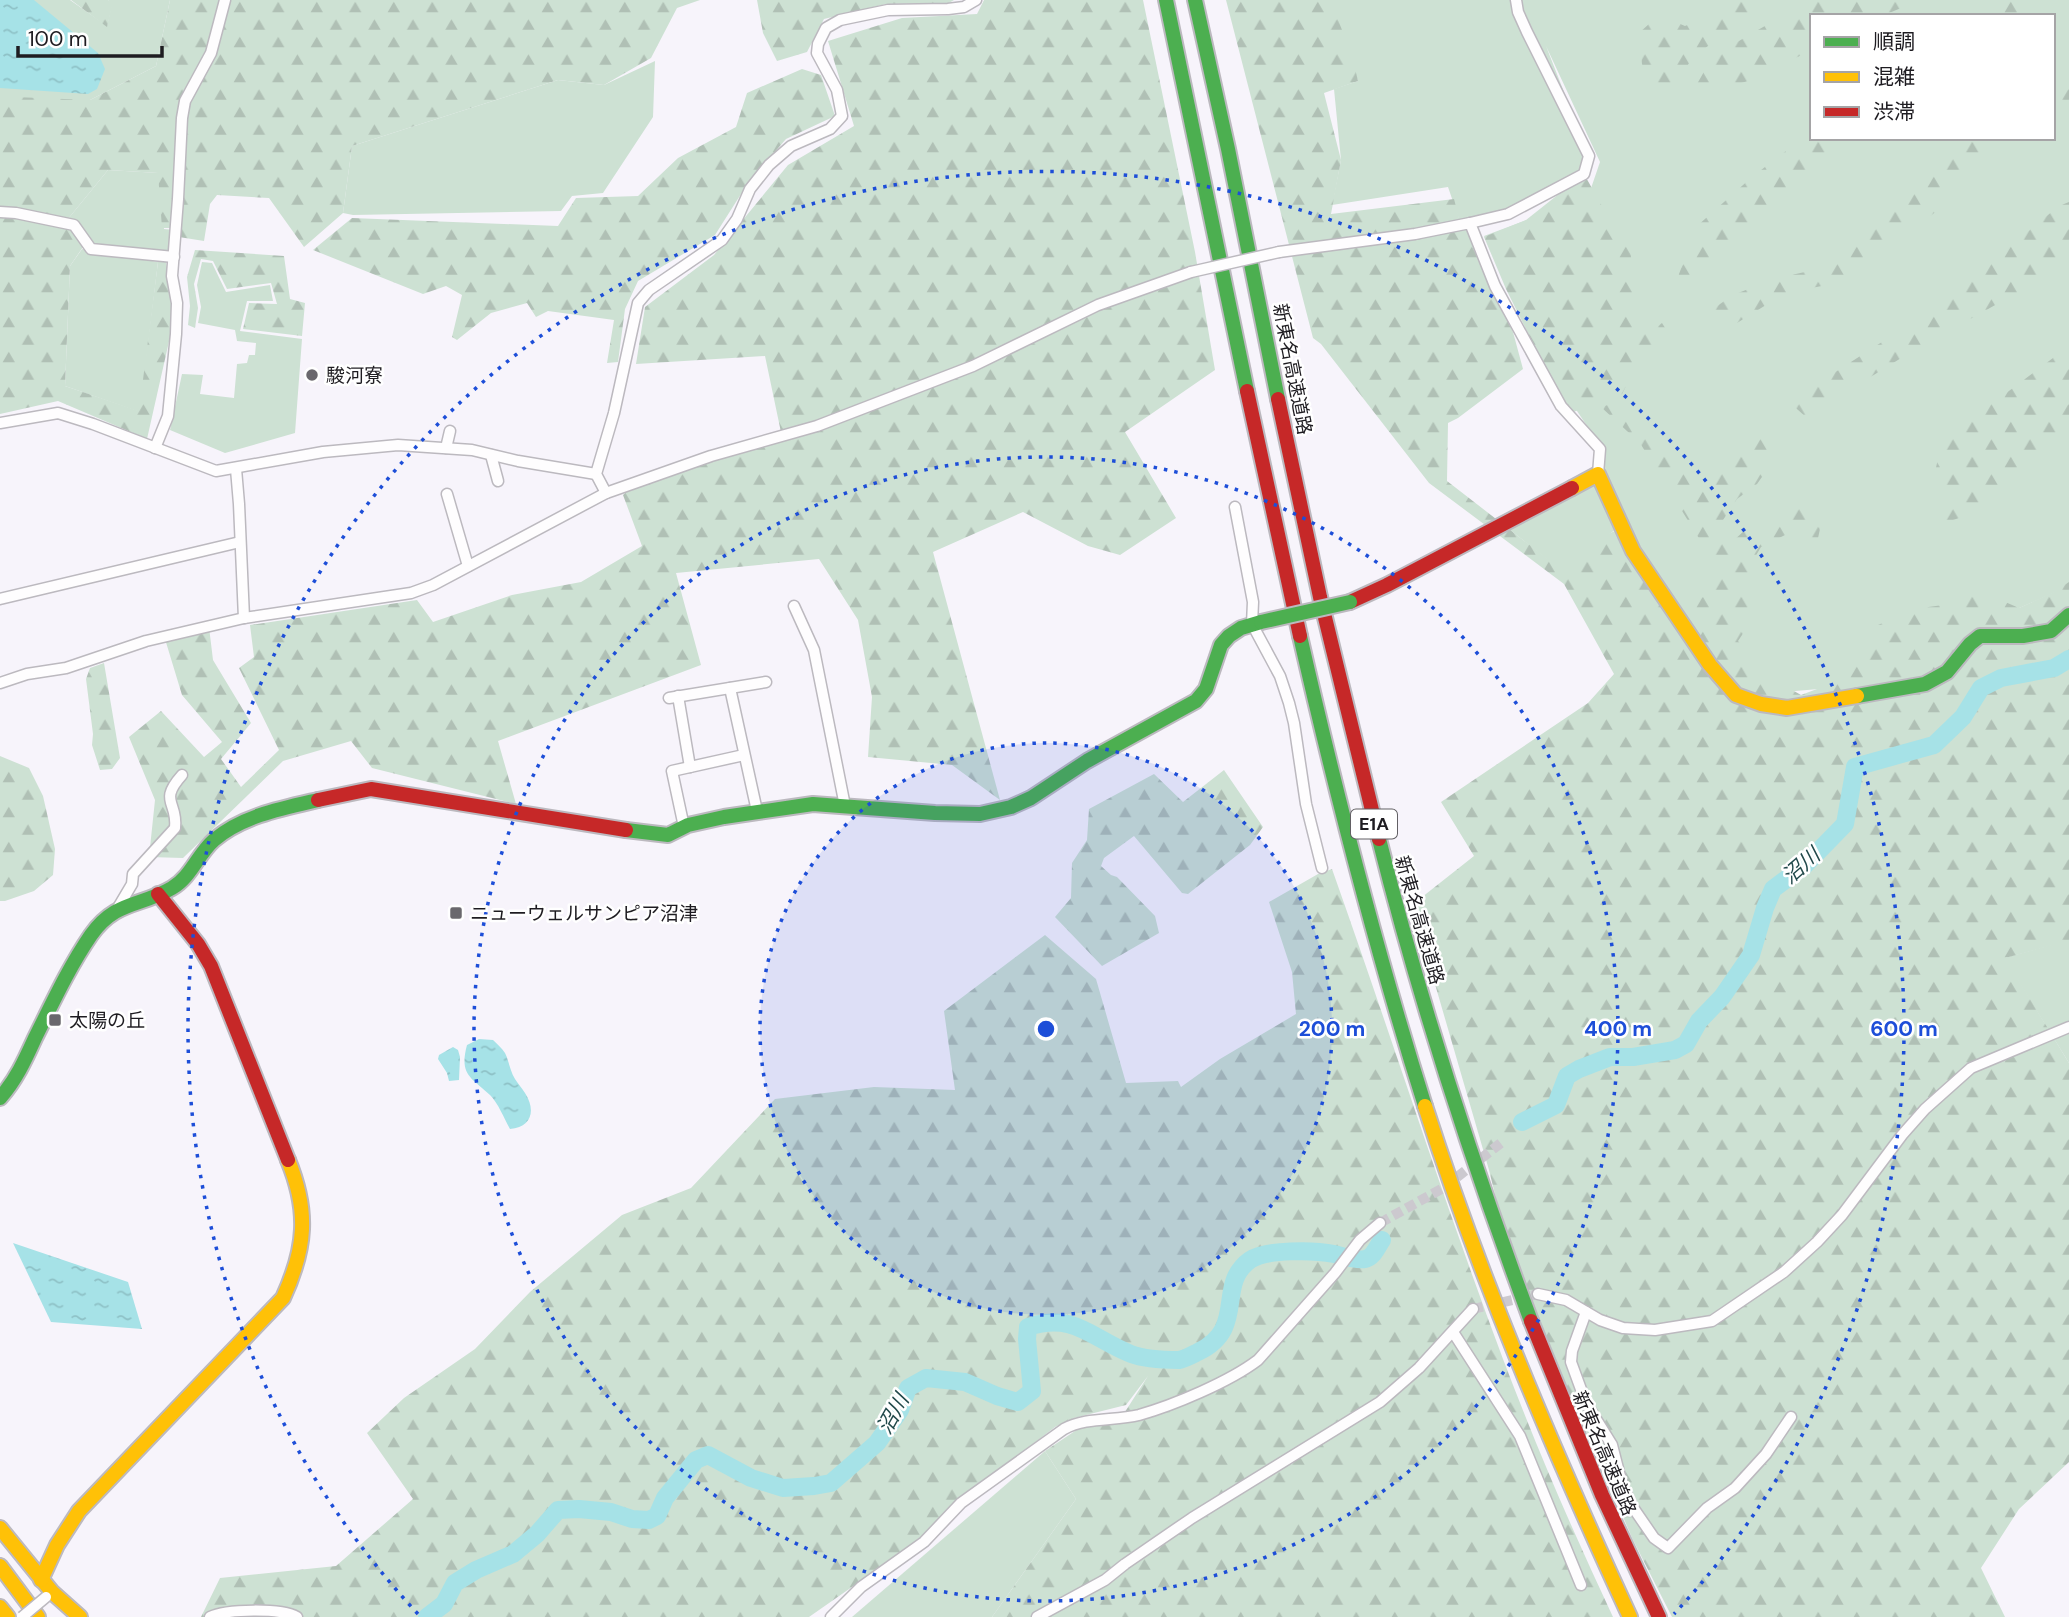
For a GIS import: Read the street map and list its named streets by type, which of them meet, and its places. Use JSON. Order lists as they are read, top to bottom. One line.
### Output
{"streets":{"main road":["新東名高速道路","E1A"]},"water":["沼川"],"places":{"other":["駿河寮"],"transit":["ニューウェルサンピア沼津","太陽の丘"]},"legend":["順調","混雑","渋滞"],"scale_bar":"100 m","rings":["200 m","400 m","600 m"]}
